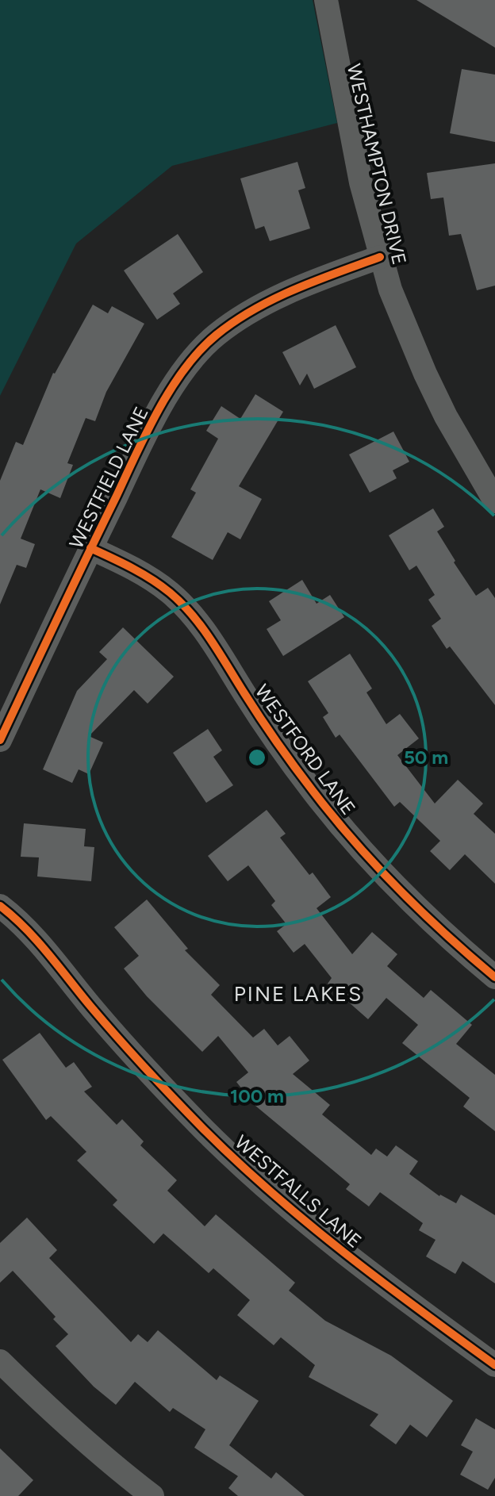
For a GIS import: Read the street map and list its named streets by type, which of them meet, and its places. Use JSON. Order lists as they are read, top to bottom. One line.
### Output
{"streets":{"street":["WESTHAMPTON DRIVE","WESTFIELD LANE","WESTFORD LANE","WESTFALLS LANE"]},"crossings":[["WESTHAMPTON DRIVE","WESTFIELD LANE"],["WESTFIELD LANE","WESTFORD LANE"]],"districts":["PINE LAKES"],"rings":["50 m","100 m"]}
